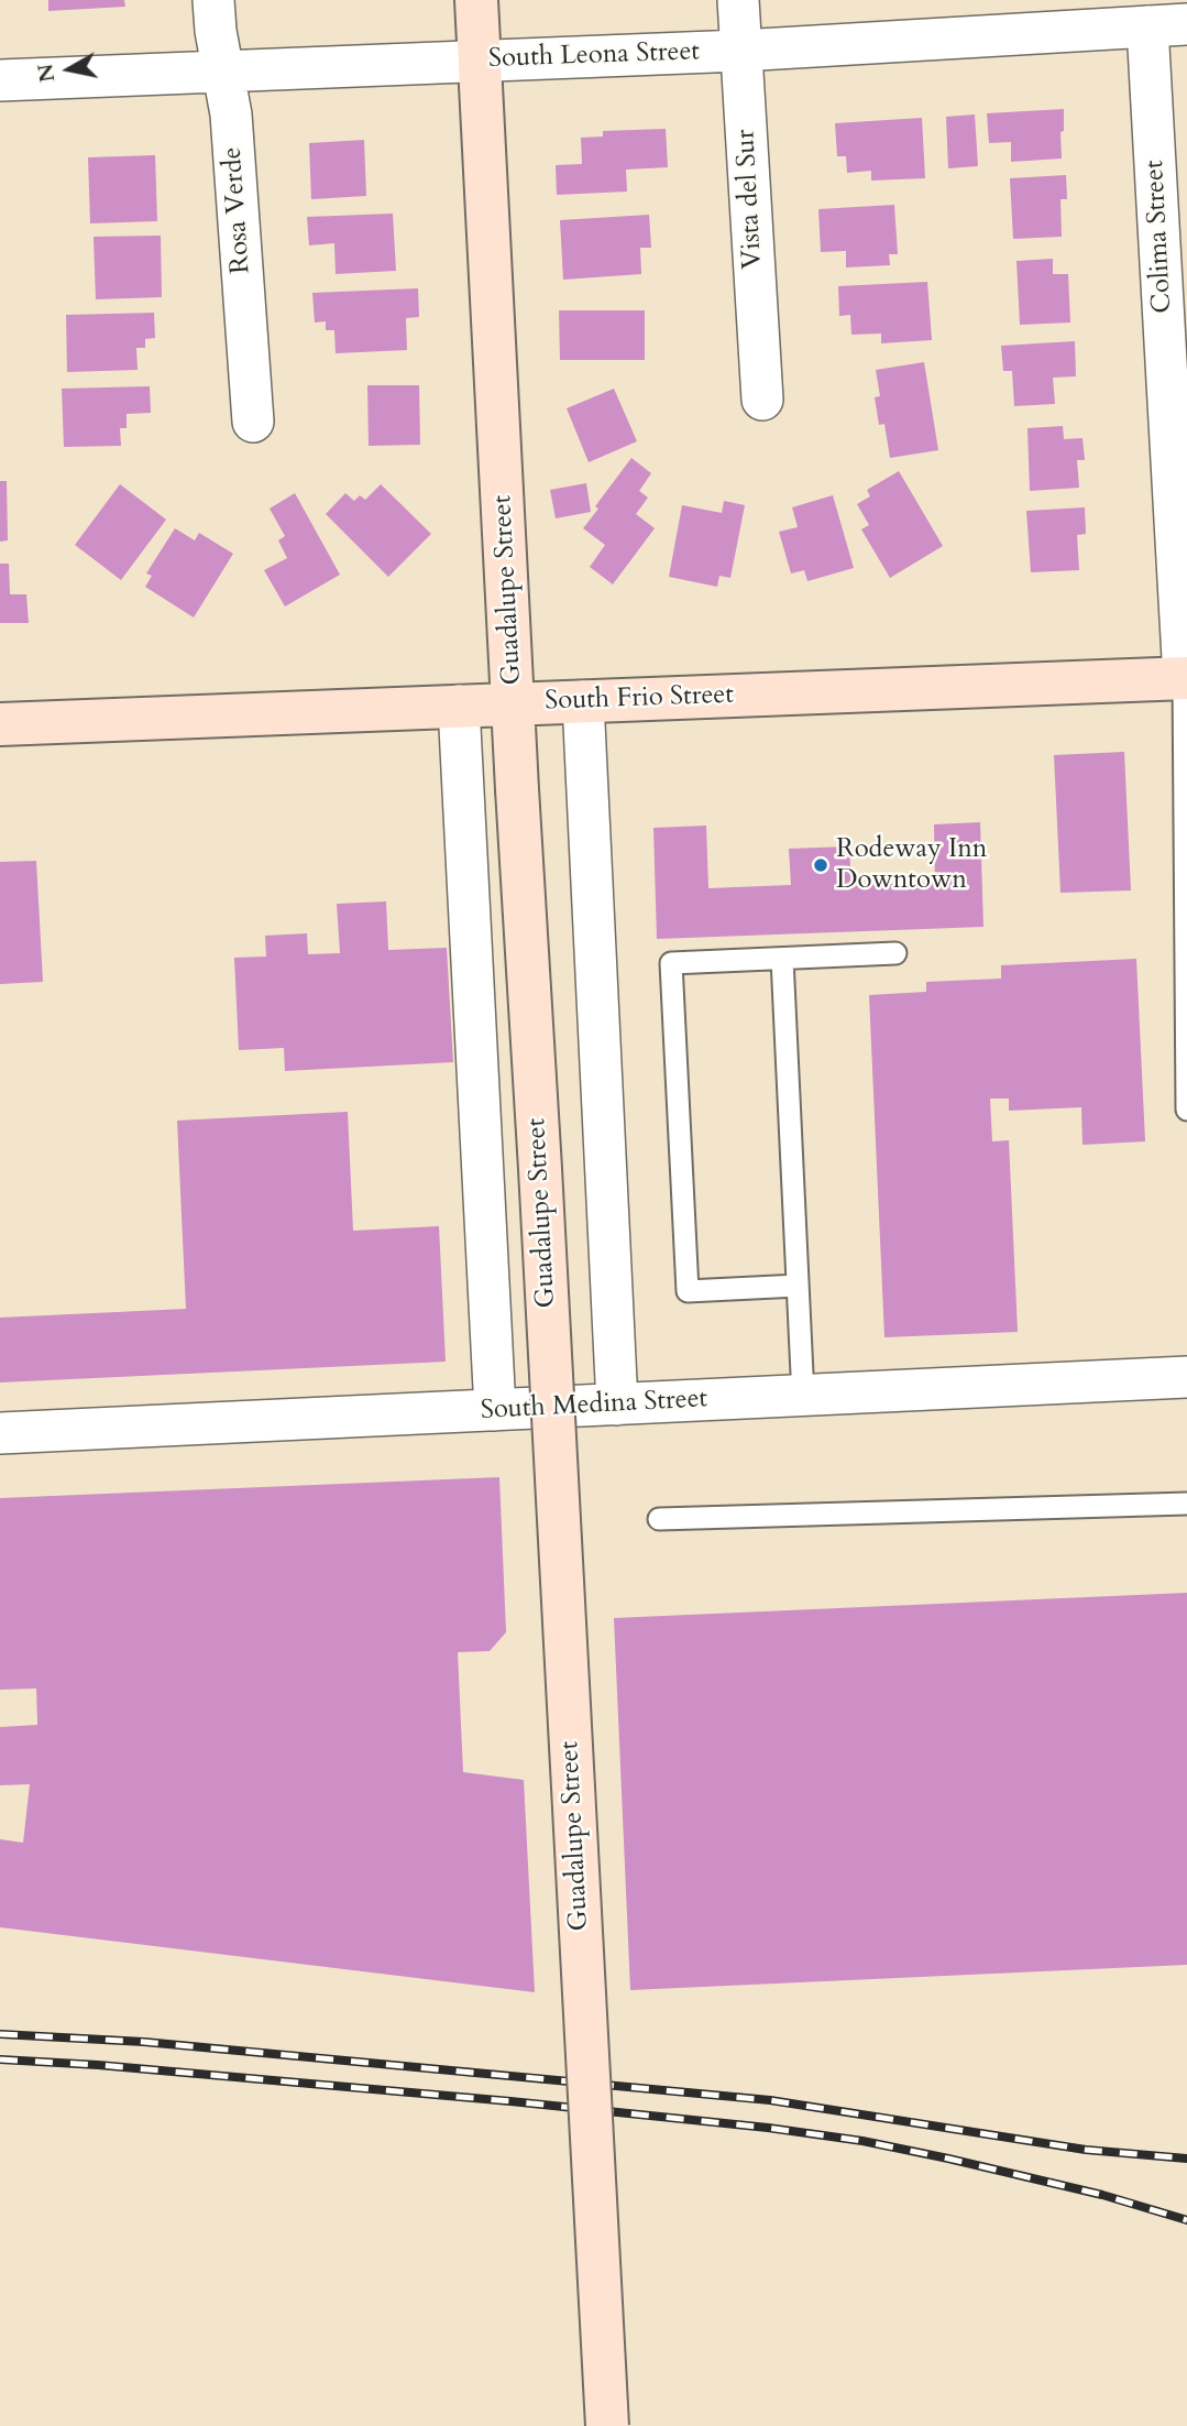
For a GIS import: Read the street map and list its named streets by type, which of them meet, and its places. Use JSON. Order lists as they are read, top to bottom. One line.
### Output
{"streets":{"main road":["Guadalupe Street","South Frio Street"],"street":["South Leona Street","Vista del Sur","Rosa Verde","Colima Street","South Medina Street"]},"crossings":[["South Leona Street","Vista del Sur"],["South Leona Street","Rosa Verde"],["South Leona Street","Colima Street"],["South Leona Street","Guadalupe Street"],["Colima Street","South Frio Street"],["Guadalupe Street","South Frio Street"]],"places":["Rodeway Inn Downtown"],"north":"left"}
